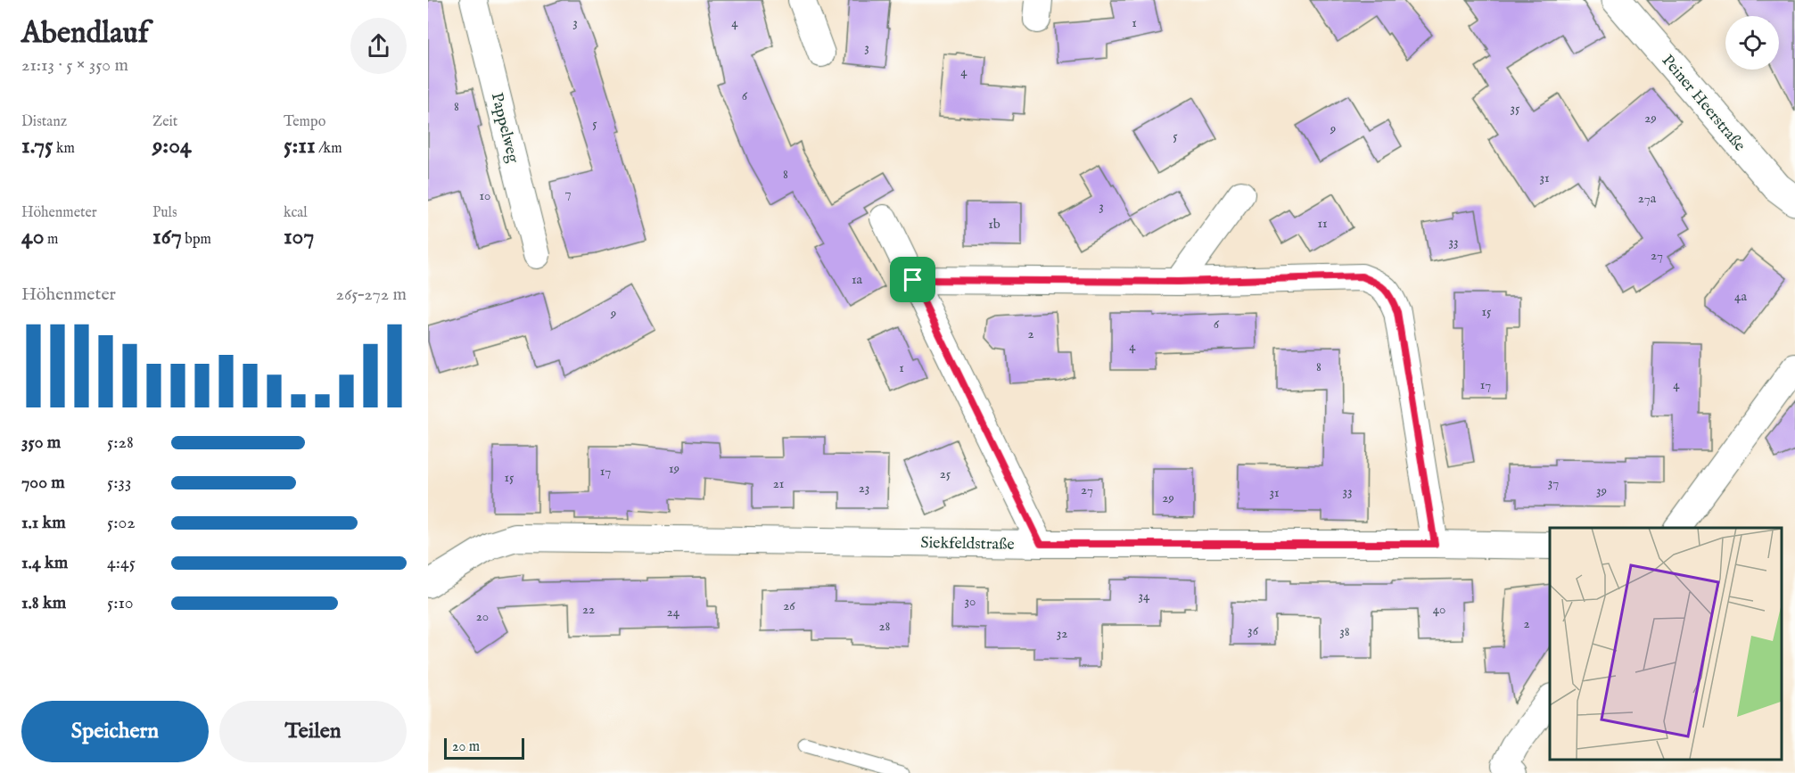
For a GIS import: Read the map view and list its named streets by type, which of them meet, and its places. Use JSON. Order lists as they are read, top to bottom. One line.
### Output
{"streets":{"street":["Peiner Heerstraße","Pappelweg","Siekfeldstraße"]},"house_numbers":["3","4","1","3","4","6","8","35","29","5","9","5","8","31","7","10","27a","3","11","1b","33","27","1a","4a","15","9","6","2","4","8","1","17","4","19","17","25","15","37","21","23","27","39","33","31","29","34","30","26","22","40","24","20","2","28","36","38","32"],"scale_bar":"20 m","page":{"heading":["Abendlauf","21:13 · 5 × 350 m"],"stats":[["Distanz","1.75 km"],["Zeit","9:04"],["Tempo","5:11 /km"],["Höhenmeter","40 m"],["Puls","167 bpm"],["kcal","107"]],"chart":["Höhenmeter","265–272 m"],"list":[{"name":"350 m","note":"5:28"},{"name":"700 m","note":"5:33"},{"name":"1.1 km","note":"5:02"},{"name":"1.4 km","note":"4:45"},{"name":"1.8 km","note":"5:10"}],"buttons":["Speichern","Teilen"],"scale":"20 m"}}
